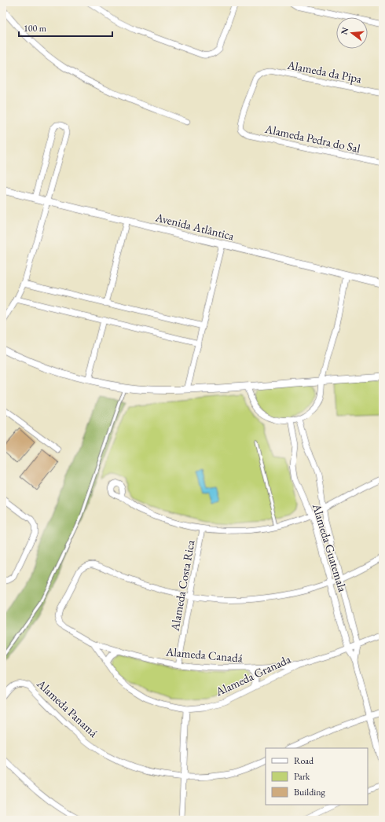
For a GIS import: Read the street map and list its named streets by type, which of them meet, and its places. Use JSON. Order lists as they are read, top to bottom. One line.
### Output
{"streets":{"street":["Alameda da Pipa","Alameda Pedra do Sal","Avenida Atlântica","Alameda Guatemala","Alameda Costa Rica","Alameda Canadá","Alameda Granada","Alameda Panamá"]},"crossings":[["Alameda da Pipa","Alameda Pedra do Sal"],["Alameda Guatemala","Alameda Granada"],["Alameda Costa Rica","Alameda Canadá"],["Alameda Costa Rica","Alameda Granada"],["Alameda Canadá","Alameda Granada"]],"legend":["Road","Park","Building"],"scale_bar":"100 m","north":"left"}
